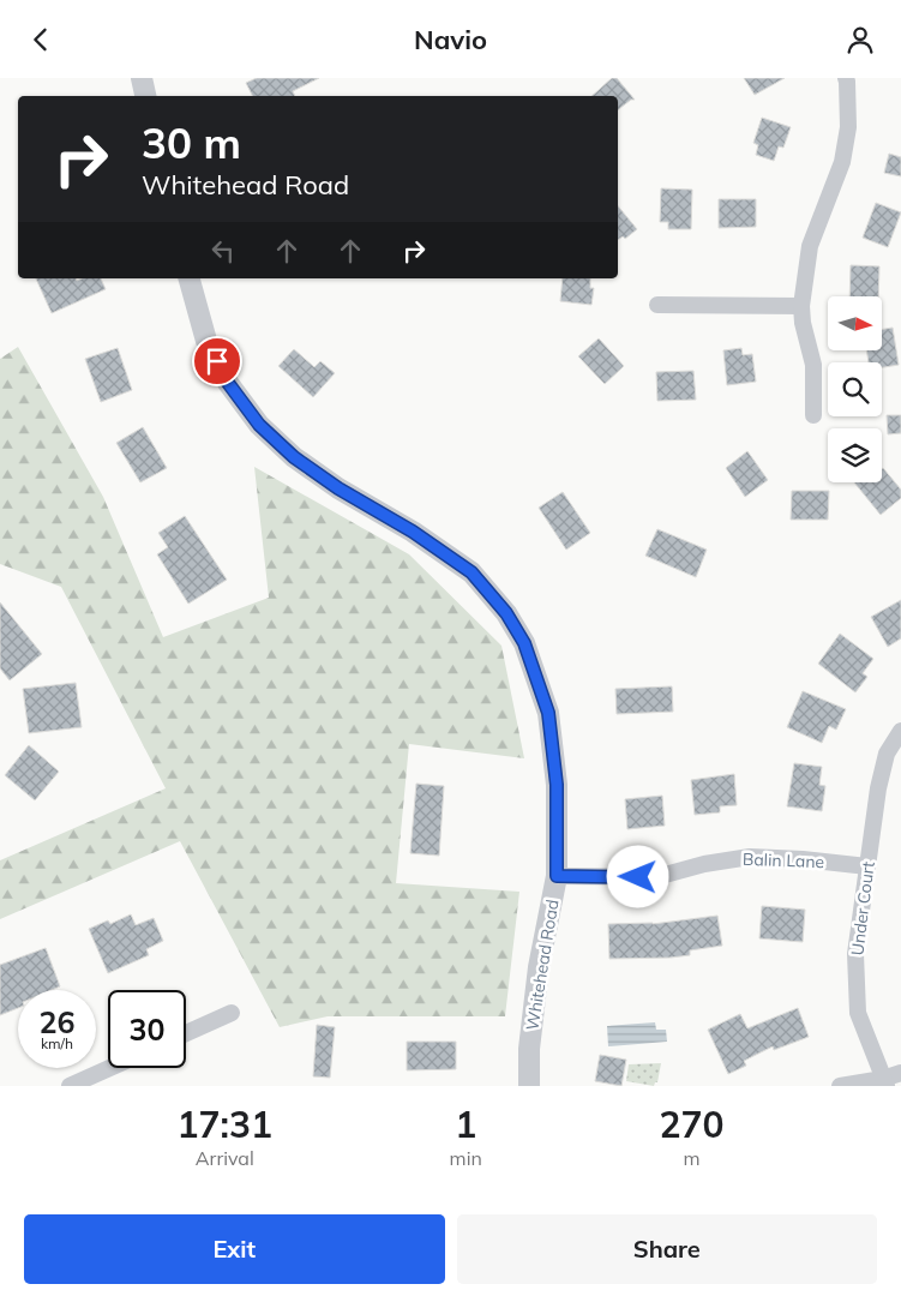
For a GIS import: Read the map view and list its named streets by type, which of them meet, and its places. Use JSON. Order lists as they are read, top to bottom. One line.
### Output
{"streets":{"street":["Balin Lane","Under Court","Whitehead Road"]},"crossings":[["Balin Lane","Under Court"],["Balin Lane","Whitehead Road"]],"north":"right","page":{"header":"Navio","turn":["30 m","Whitehead Road"],"speed":"26 km/h","limit":"30","eta":["17:31","Arrival","1","min","270","m"],"buttons":["Exit","Share"]}}
